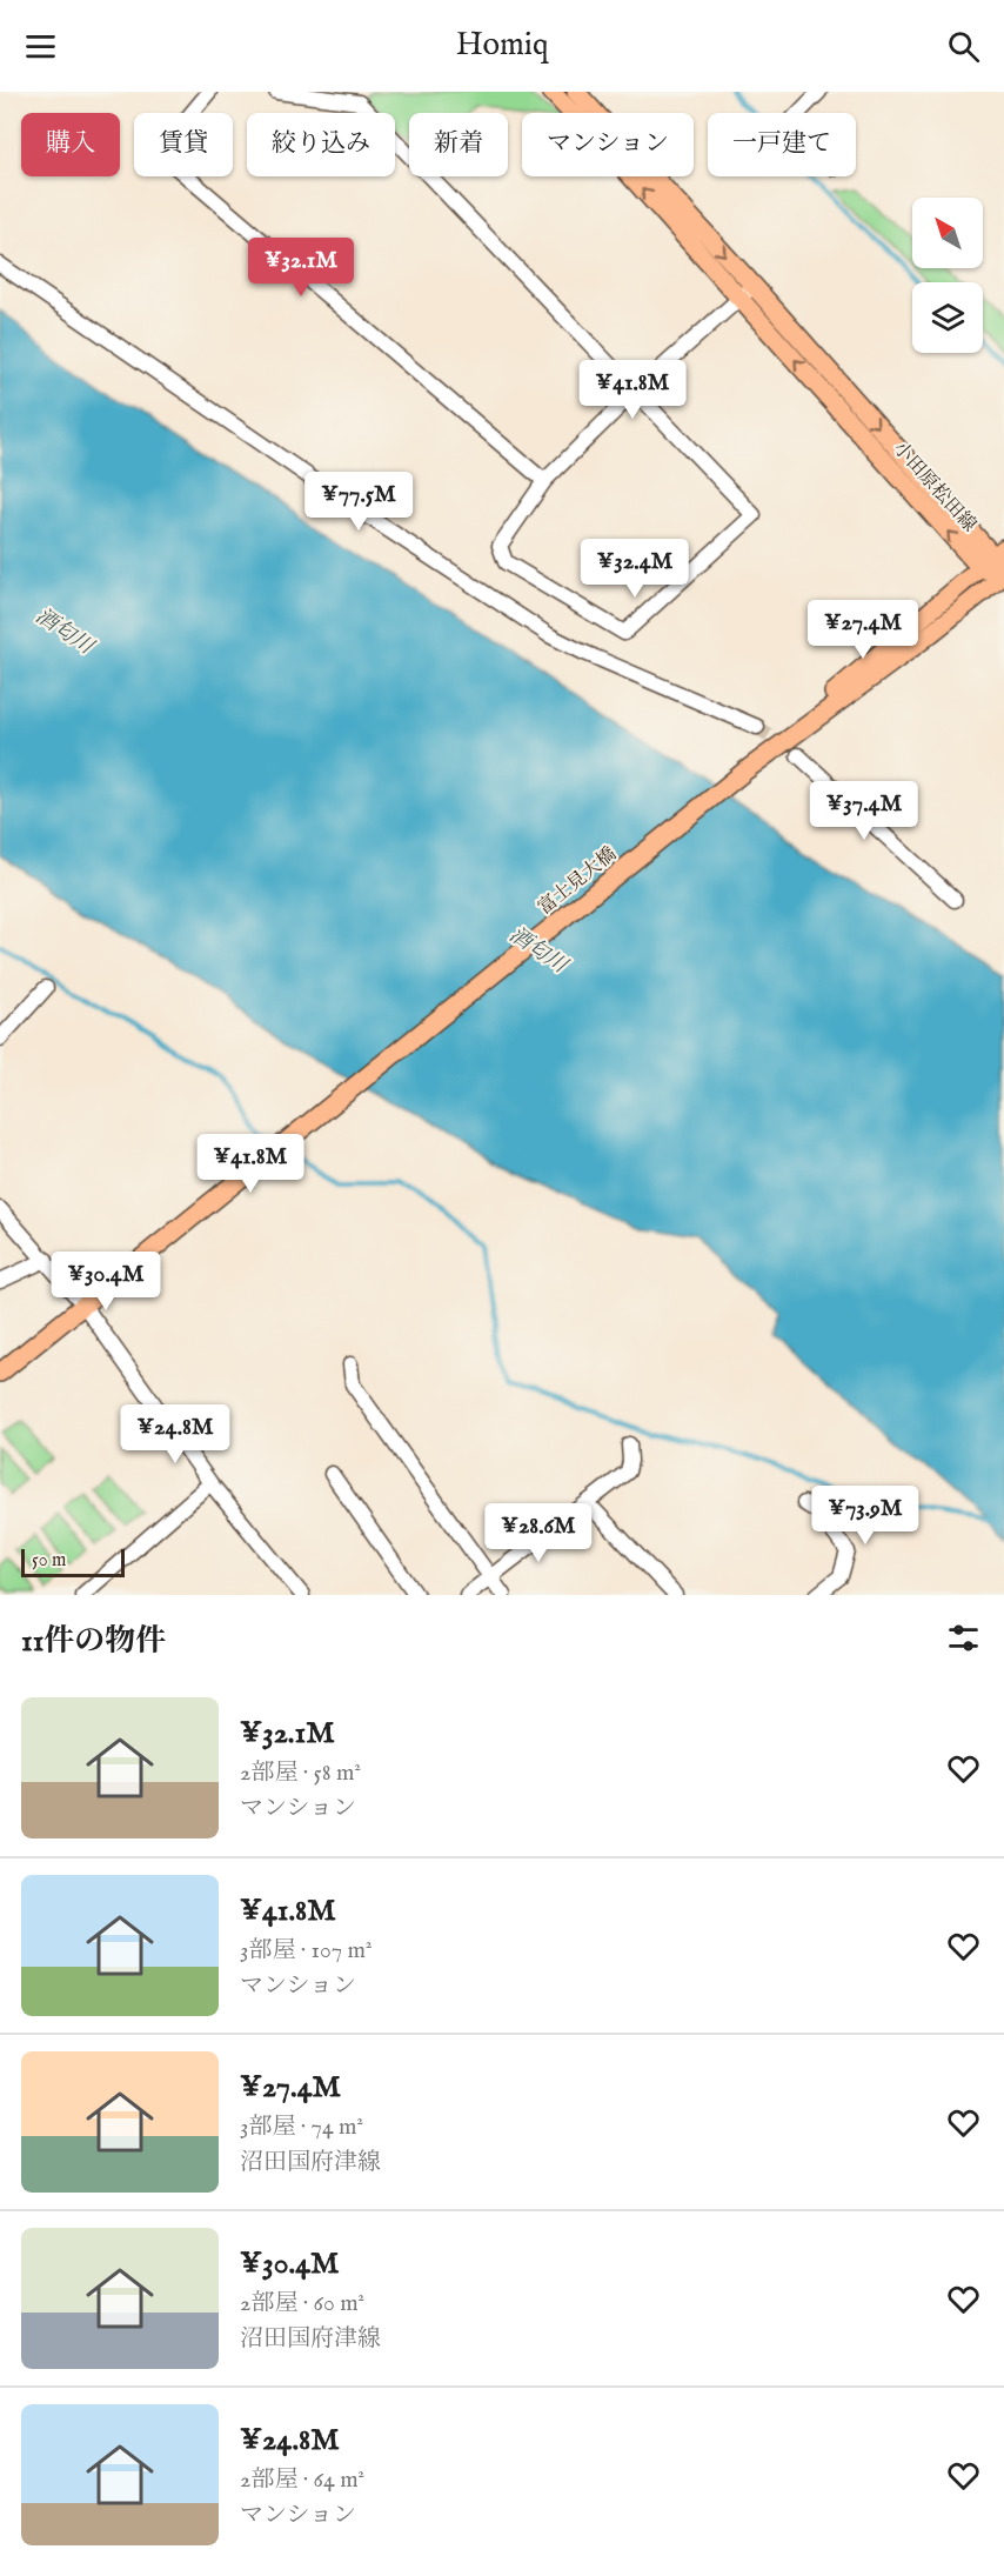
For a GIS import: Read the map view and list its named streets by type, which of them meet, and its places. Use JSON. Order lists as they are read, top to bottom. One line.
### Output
{"streets":{"main road":["小田原松田線","富士見大橋"]},"water":["酒匂川"],"scale_bar":"50 m","north":"top left","page":{"header":"Homiq","chip":["購入","賃貸","絞り込み","新着","マンション","一戸建て"],"price":["¥32.1M","¥41.8M","¥77.5M","¥32.4M","¥27.4M","¥37.4M","¥41.8M","¥30.4M","¥24.8M","¥73.9M","¥28.6M"],"scale":"50 m","heading":"11件の物件","list":[{"name":"¥32.1M","note":"2部屋 · 58 m² · マンション"},{"name":"¥41.8M","note":"3部屋 · 107 m² · マンション"},{"name":"¥27.4M","note":"3部屋 · 74 m² · 沼田国府津線"},{"name":"¥30.4M","note":"2部屋 · 60 m² · 沼田国府津線"},{"name":"¥24.8M","note":"2部屋 · 64 m² · マンション"}]}}
